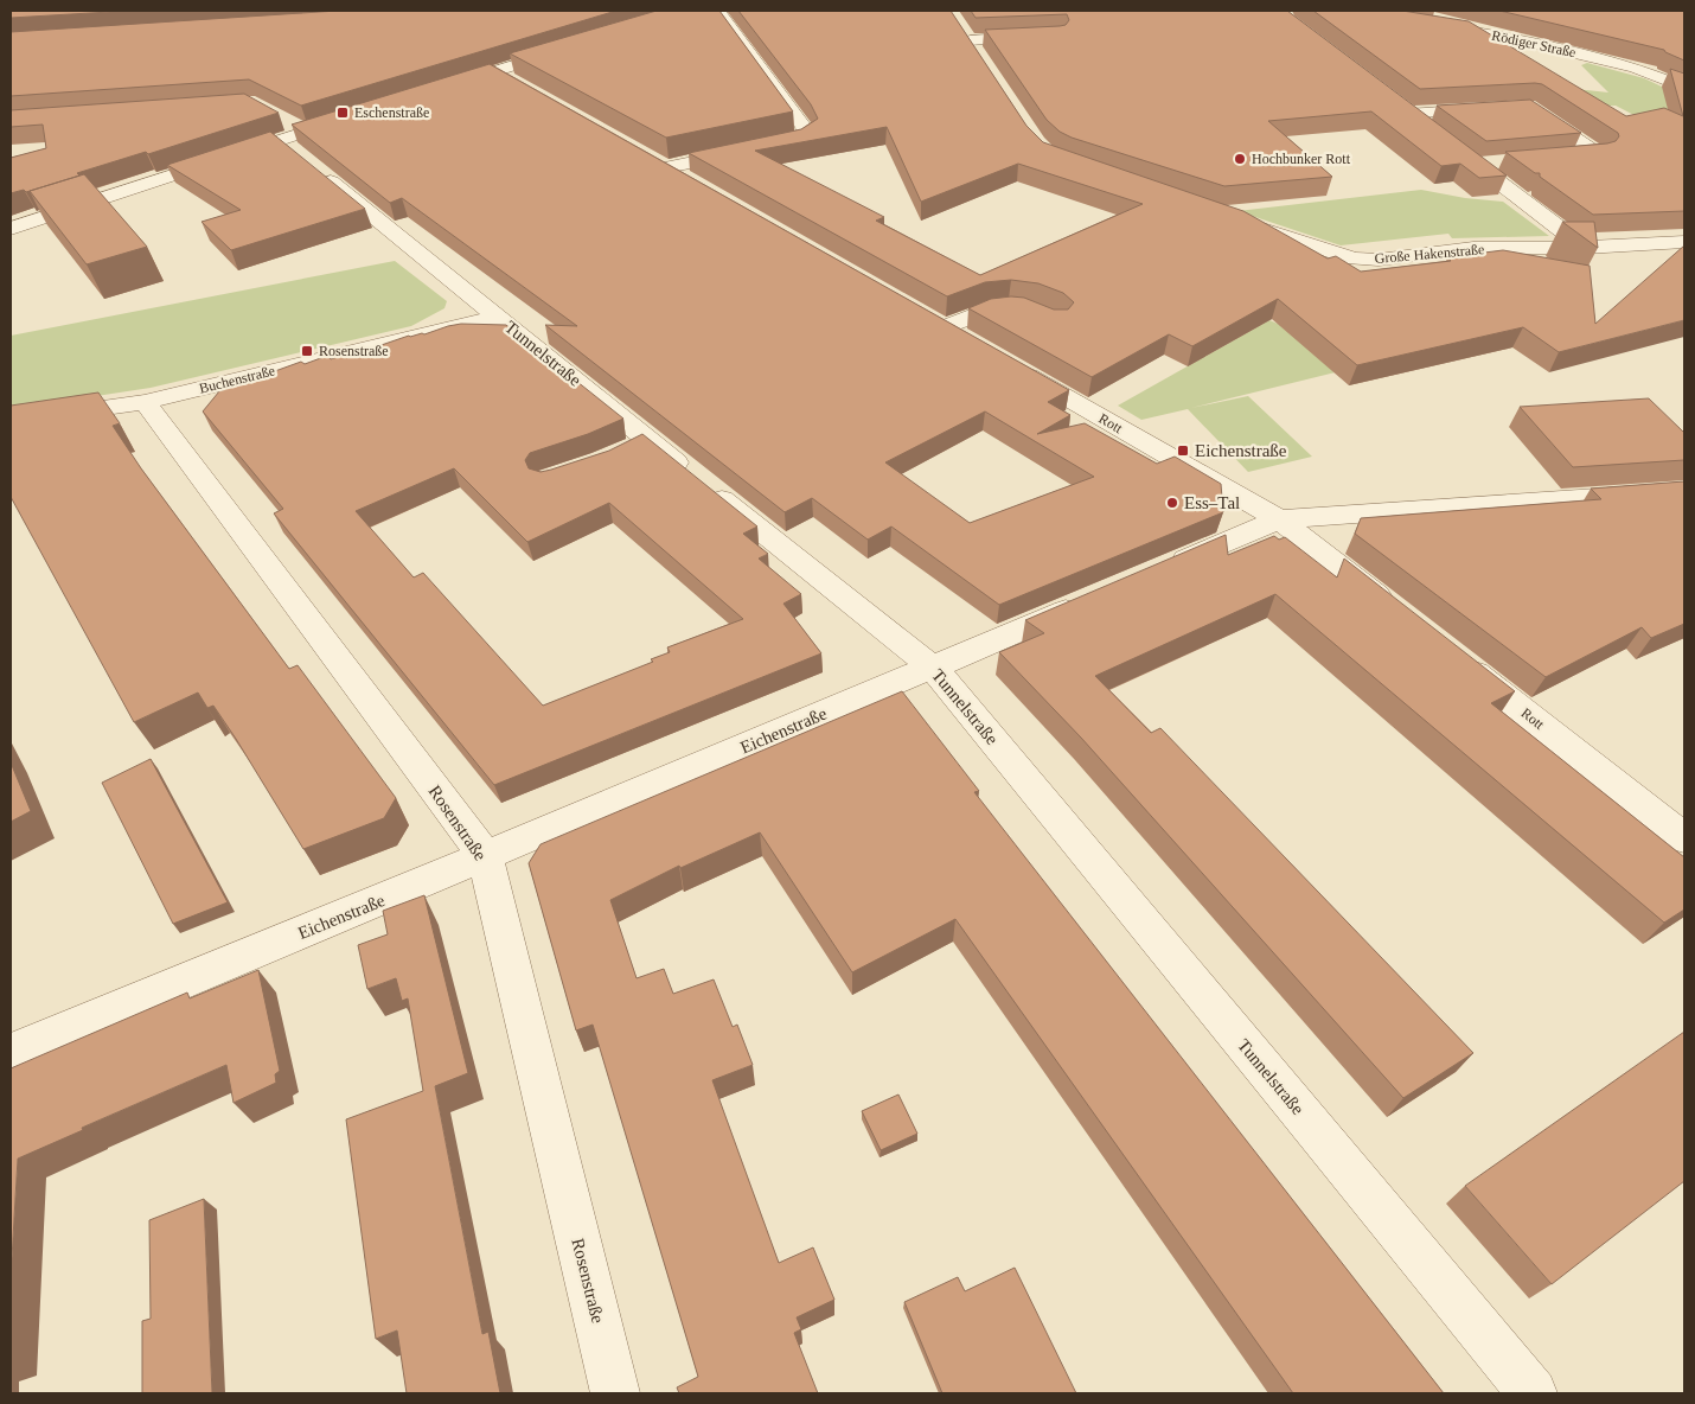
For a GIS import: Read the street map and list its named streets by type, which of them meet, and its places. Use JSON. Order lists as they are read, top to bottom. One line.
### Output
{"streets":{"street":["Rödiger Straße","Große Hakenstraße","Tunnelstraße","Buchenstraße","Rott","Eichenstraße","Rosenstraße"]},"crossings":[["Tunnelstraße","Buchenstraße"],["Tunnelstraße","Eichenstraße"],["Buchenstraße","Rosenstraße"],["Eichenstraße","Rosenstraße"]],"places":{"transit":["Eschenstraße","Rosenstraße","Eichenstraße"],"other":["Hochbunker Rott","Ess–Tal"]}}
